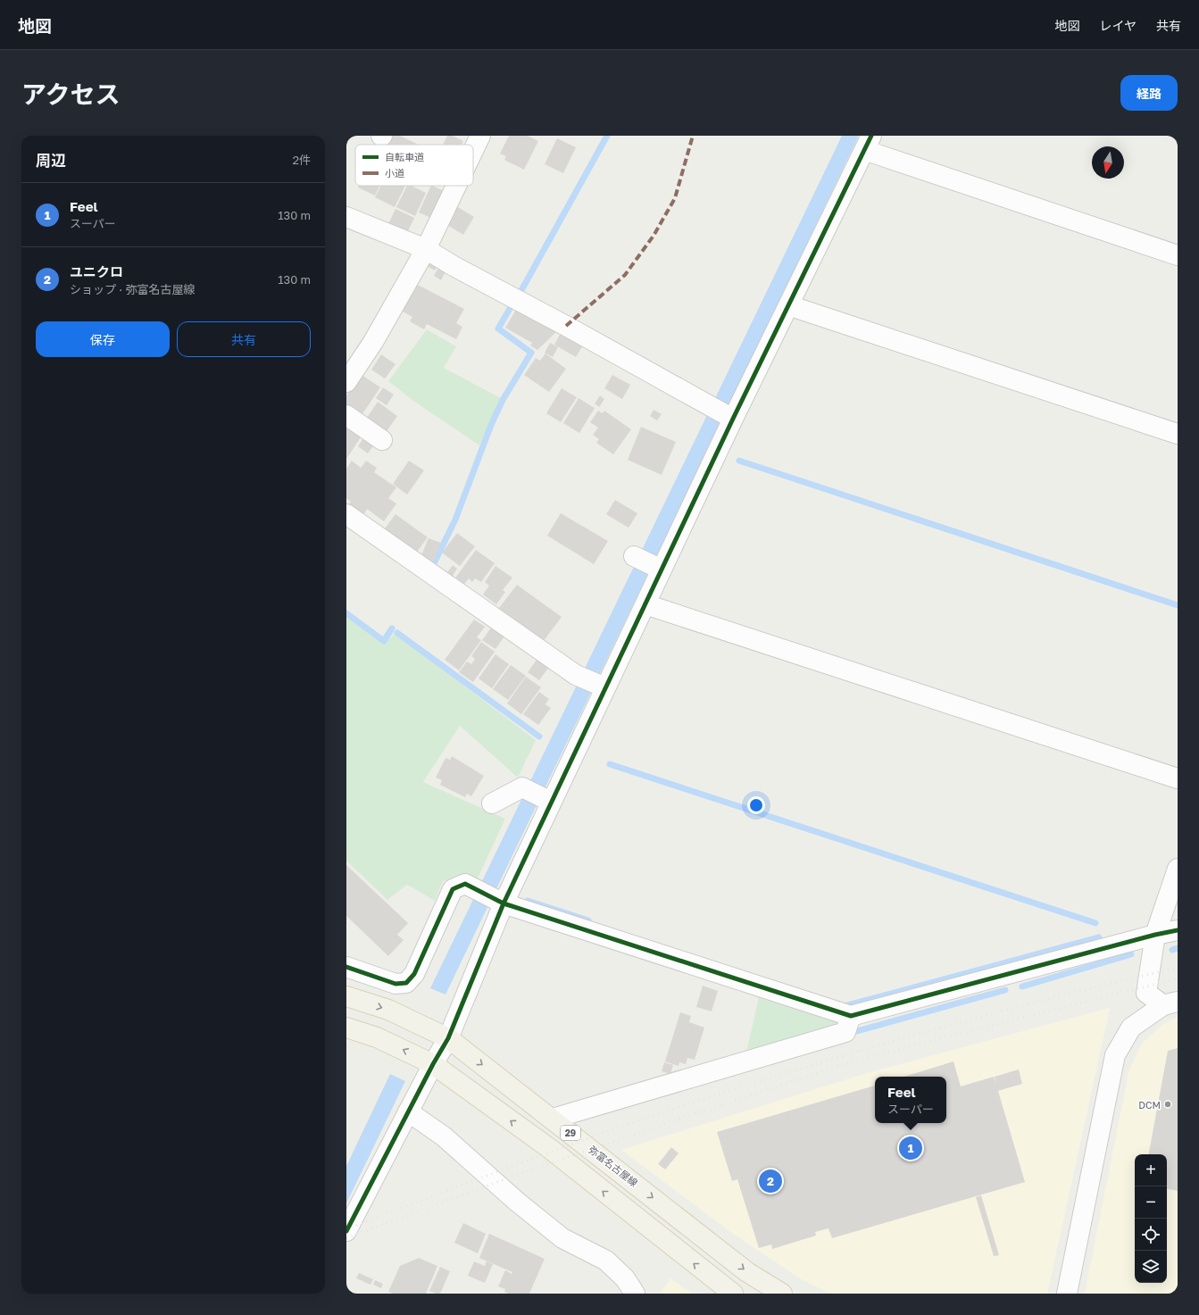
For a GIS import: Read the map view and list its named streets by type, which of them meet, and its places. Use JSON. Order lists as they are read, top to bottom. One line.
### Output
{"streets":{"main road":["29","弥富名古屋線"]},"places":["DCM"],"legend":["自転車道","小道"],"north":"bottom","page":{"header":"地図","nav":["地図","レイヤ","共有"],"title":"アクセス","buttons":["経路",["保存","共有"]],"heading":["周辺","2件"],"list":[{"mark":"1","name":"Feel","note":"スーパー","value":"130 m"},{"mark":"2","name":"ユニクロ","note":"ショップ · 弥富名古屋線","value":"130 m"}],"popup":["Feel","スーパー"],"pins":["1","2"],"map_buttons":["+","−"]}}
